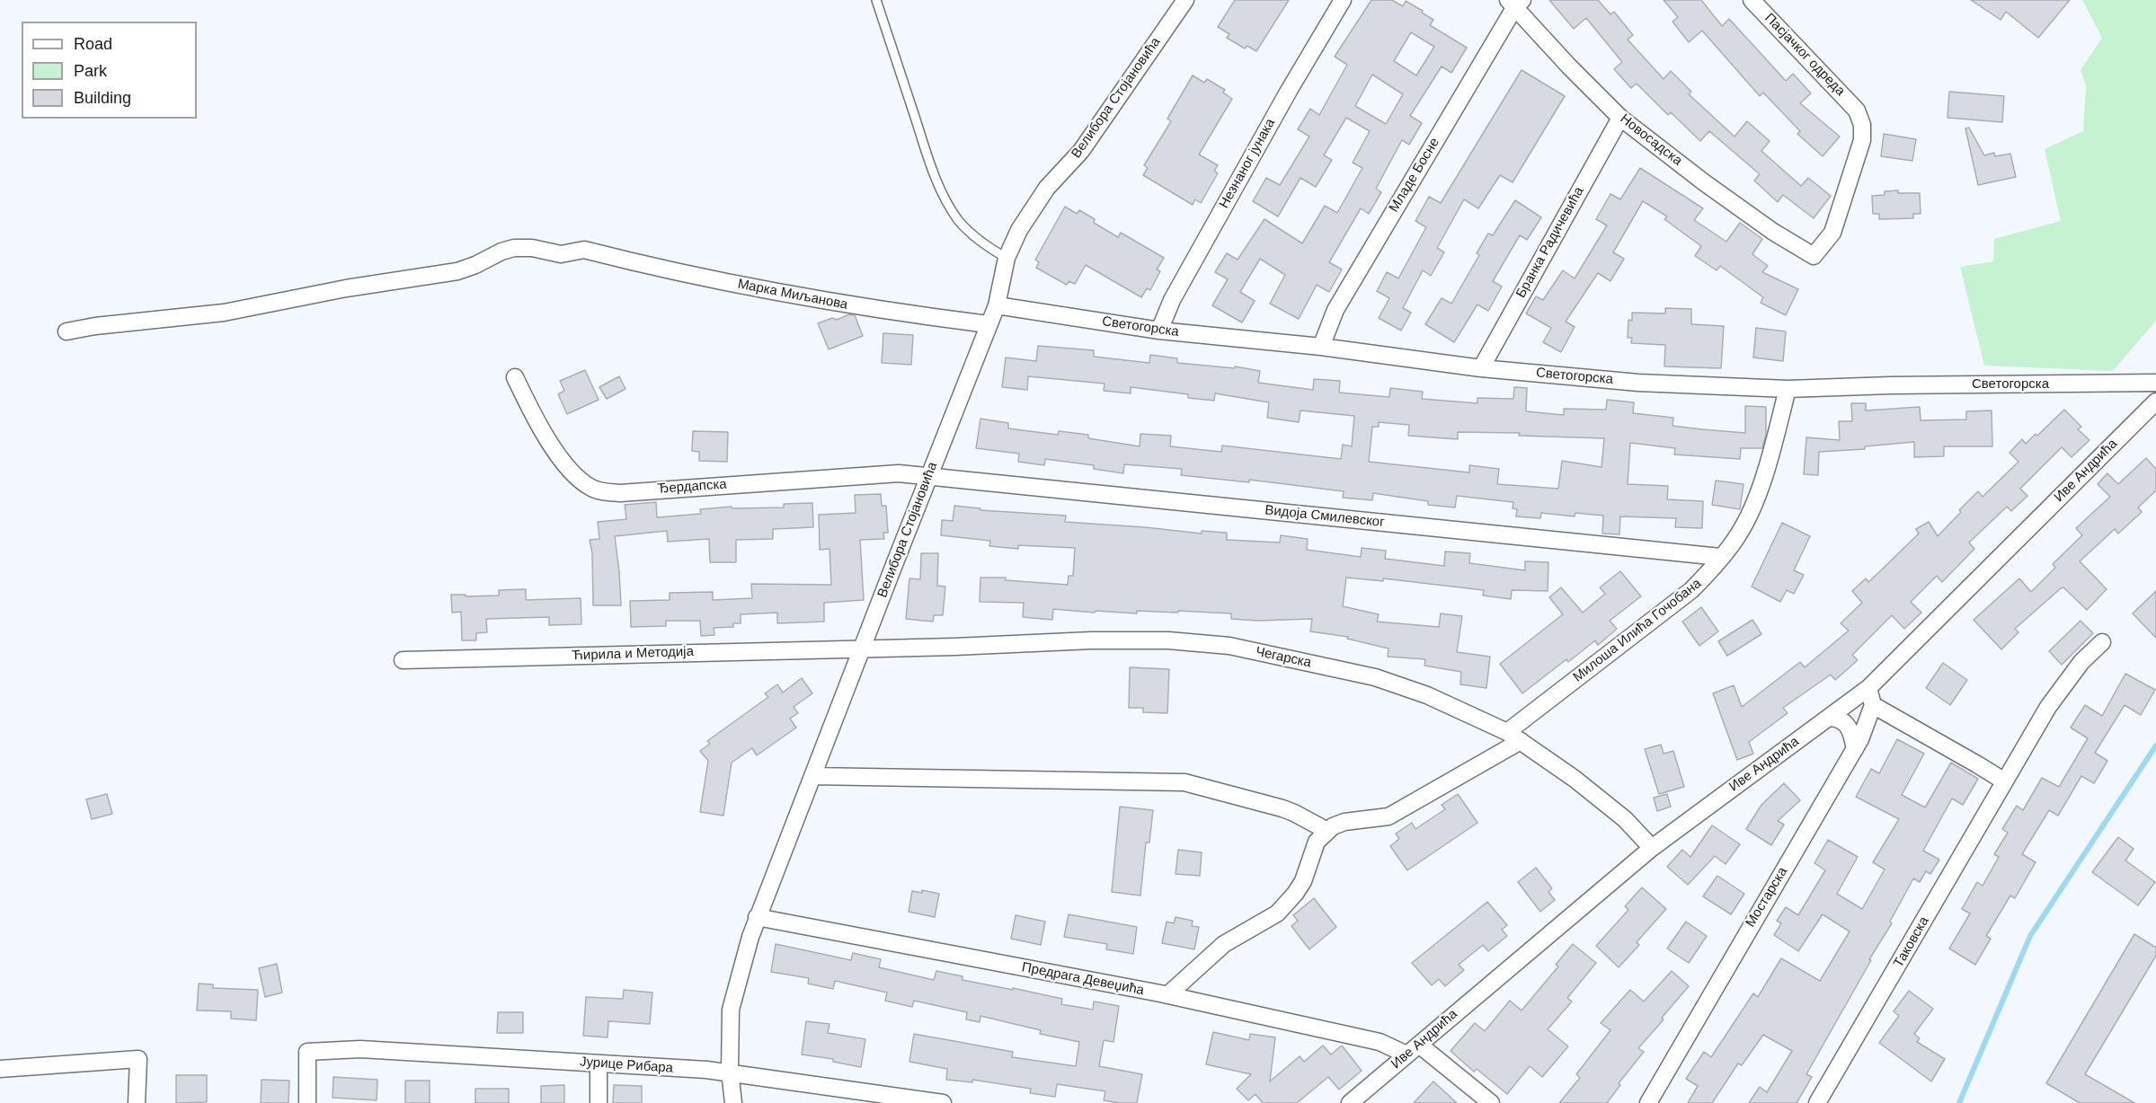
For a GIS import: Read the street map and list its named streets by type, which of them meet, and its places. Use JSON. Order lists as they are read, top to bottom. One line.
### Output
{"streets":{"street":["Пасјачког одреда","Велибора Стојановића","Новосадска","Незнаног јунака","Младе Босне","Бранка Радичевића","Марка Миљанова","Светогорска","Иве Андрића","Ђердапска","Видоја Смилевског","Милоша Илића Гочобана","Ћирила и Методија","Чегарска","Мостарска","Таковска","Предрага Девеџића","Јурице Рибара"]},"crossings":[["Пасјачког одреда","Новосадска"],["Велибора Стојановића","Марка Миљанова"],["Велибора Стојановића","Светогорска"],["Велибора Стојановића","Ђердапска"],["Велибора Стојановића","Видоја Смилевског"],["Велибора Стојановића","Ћирила и Методија"],["Велибора Стојановића","Чегарска"],["Велибора Стојановића","Предрага Девеџића"],["Велибора Стојановића","Јурице Рибара"],["Новосадска","Младе Босне"],["Новосадска","Бранка Радичевића"],["Незнаног јунака","Светогорска"],["Младе Босне","Светогорска"],["Бранка Радичевића","Светогорска"],["Светогорска","Милоша Илића Гочобана"],["Иве Андрића","Чегарска"],["Иве Андрића","Предрага Девеџића"],["Ђердапска","Видоја Смилевског"],["Видоја Смилевског","Милоша Илића Гочобана"],["Милоша Илића Гочобана","Чегарска"],["Ћирила и Методија","Чегарска"]],"legend":["Road","Park","Building"]}
